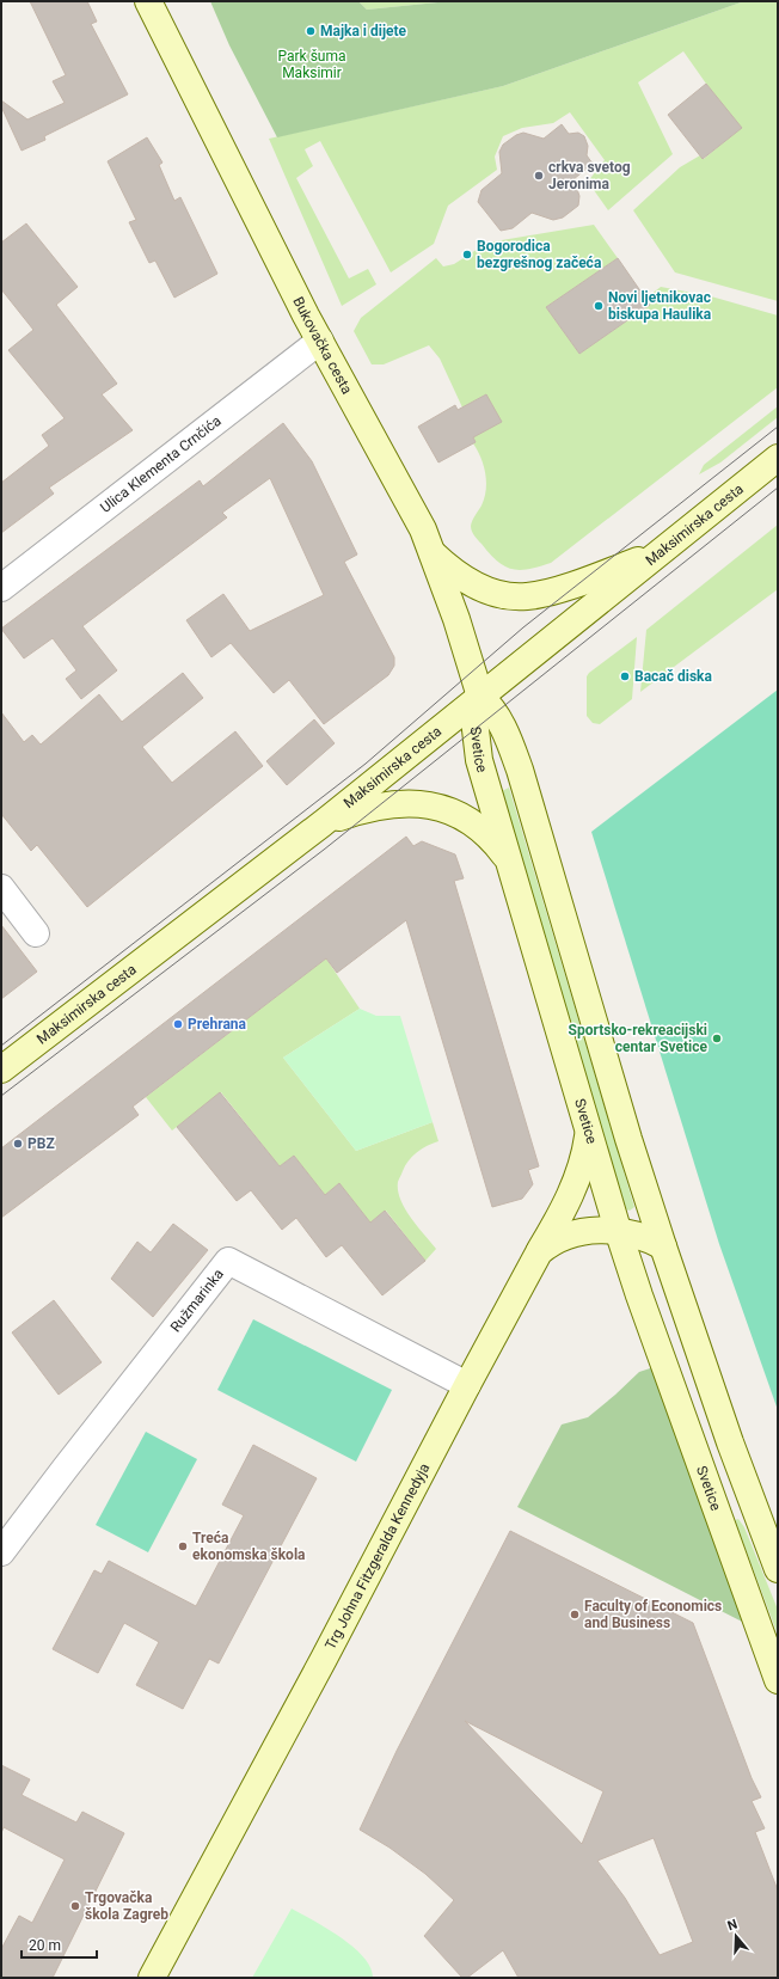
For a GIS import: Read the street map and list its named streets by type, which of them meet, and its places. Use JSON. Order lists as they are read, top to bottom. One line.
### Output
{"streets":{"main road":["Bukovačka cesta","Maksimirska cesta","Svetice","Trg Johna Fitzgeralda Kennedyja"],"street":["Ulica Klementa Crnčića","Ružmarinka"]},"crossings":[["Bukovačka cesta","Ulica Klementa Crnčića"],["Bukovačka cesta","Maksimirska cesta"],["Bukovačka cesta","Svetice"],["Maksimirska cesta","Svetice"],["Svetice","Trg Johna Fitzgeralda Kennedyja"],["Ružmarinka","Trg Johna Fitzgeralda Kennedyja"]],"parks":["Park šuma Maksimir"],"places":["Majka i dijete","crkva svetog Jeronima","Bogorodica bezgrešnog začeća","Novi ljetnikovac biskupa Haulika","Bacač diska","Prehrana","Sportsko-rekreacijski centar Svetice","PBZ","Treća ekonomska škola","Faculty of Economics and Business","Trgovačka škola Zagreb"],"scale_bar":"20 m","north":"top"}
